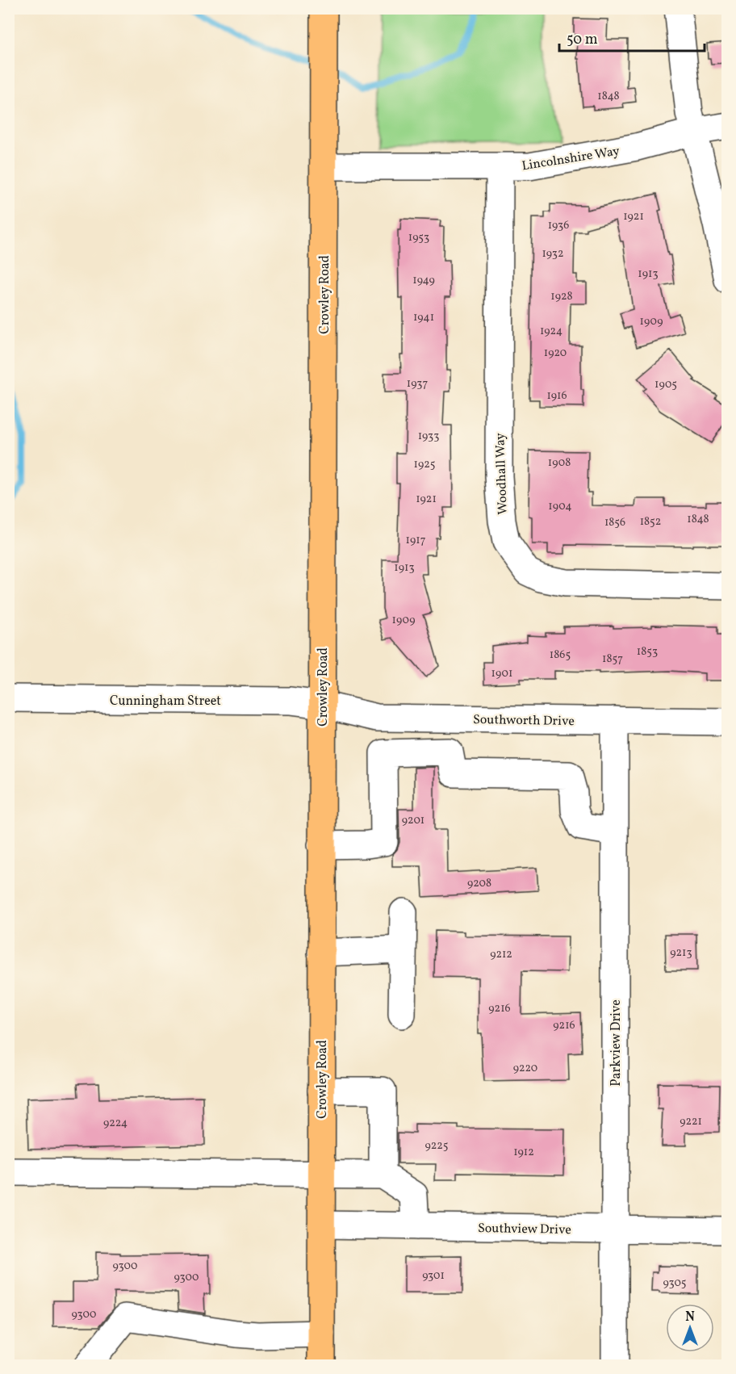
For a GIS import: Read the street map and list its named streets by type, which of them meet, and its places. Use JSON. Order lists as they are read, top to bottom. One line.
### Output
{"streets":{"main road":["Crowley Road"],"street":["Lincolnshire Way","Woodhall Way","Cunningham Street","Southworth Drive","Parkview Drive","Southview Drive"]},"crossings":[["Lincolnshire Way","Crowley Road"],["Lincolnshire Way","Woodhall Way"],["Crowley Road","Cunningham Street"],["Crowley Road","Southworth Drive"],["Crowley Road","Southview Drive"],["Cunningham Street","Southworth Drive"],["Southworth Drive","Parkview Drive"],["Parkview Drive","Southview Drive"]],"house_numbers":["1848","1921","1936","1953","1932","1913","1949","1928","1941","1909","1924","1920","1937","1905","1916","1933","1908","1925","1921","1904","1848","1852","1856","1917","1913","1909","1853","1865","1857","1901","9201","9208","9213","9212","9216","9216","9220","9221","9224","9225","1912","9300","9301","9300","9305","9300"],"scale_bar":"50 m","north":"top"}
